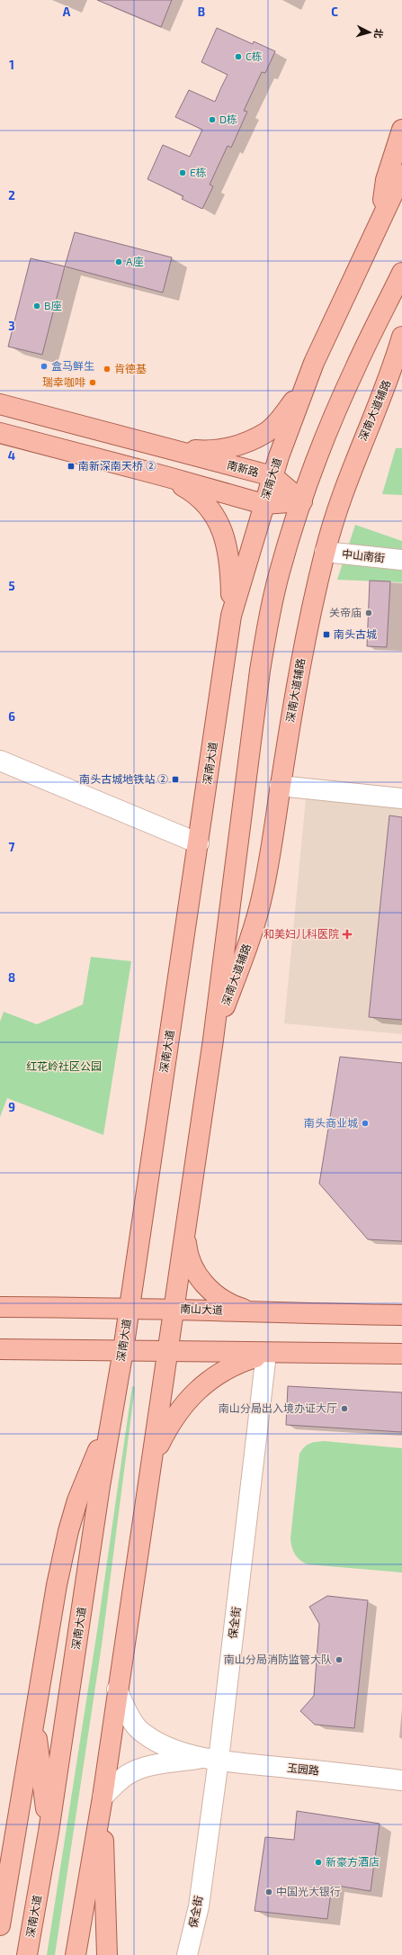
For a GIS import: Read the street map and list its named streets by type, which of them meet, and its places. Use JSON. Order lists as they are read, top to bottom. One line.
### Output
{"streets":{"main road":["深南大道辅路","南新路","深南大道","南山大道"],"street":["中山南街","保全街","玉园路"]},"crossings":[["深南大道辅路","中山南街"],["南新路","深南大道"],["深南大道","南山大道"],["保全街","玉园路"]],"parks":["红花岭社区公园"],"places":{"other":["C栋","D栋","E栋","A座","B座","盒马鲜生","肯德基","瑞幸咖啡","关帝庙","南头商业城","南山分局出入境办证大厅","南山分局消防监管大队","新豪方酒店","中国光大银行"],"transit":["南新深南天桥 ②","南头古城","南头古城地铁站 ②"],"health":["和美妇儿科医院"]},"north":"right","grid":{"columns":["A","B","C"],"rows":["1","2","3","4","5","6","7","8","9"]}}
